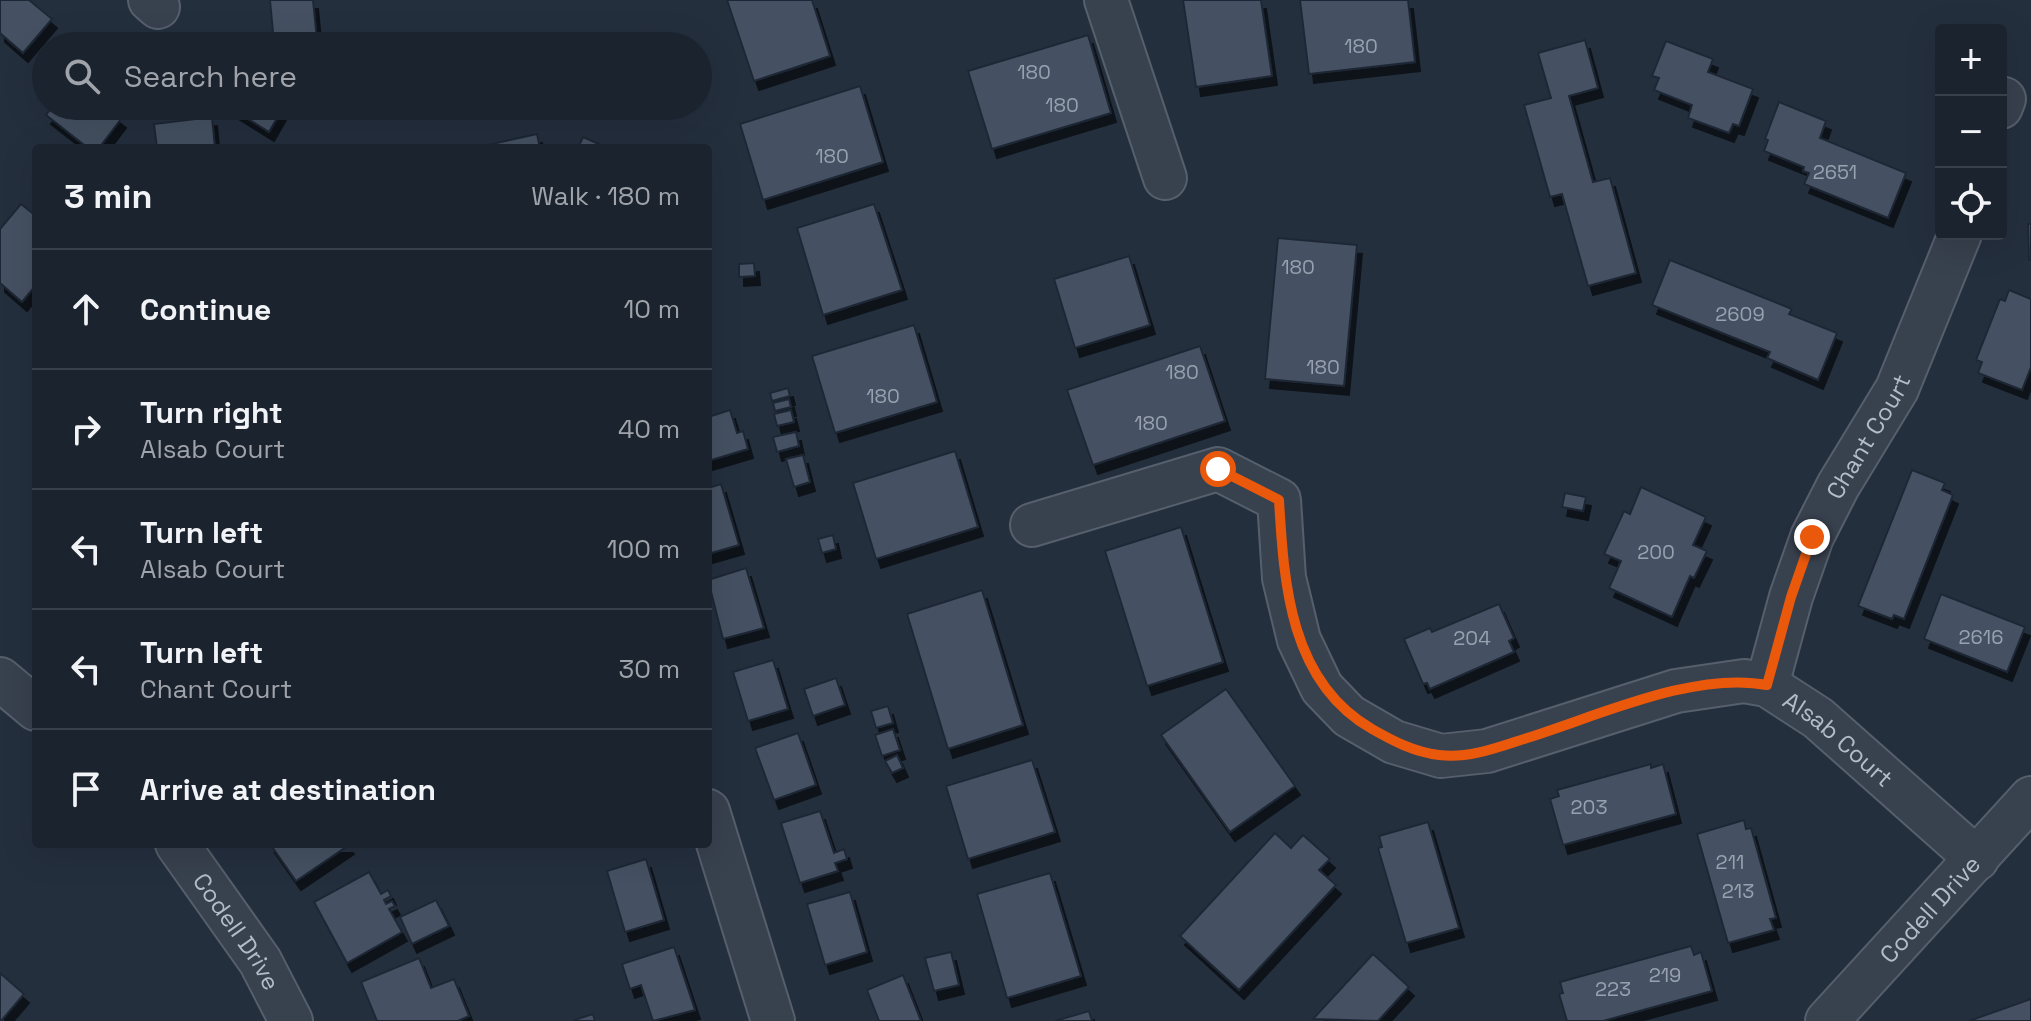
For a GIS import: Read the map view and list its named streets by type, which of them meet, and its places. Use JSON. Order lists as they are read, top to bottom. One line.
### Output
{"streets":{"street":["Chant Court","Alsab Court","Codell Drive"]},"crossings":[["Chant Court","Alsab Court"],["Alsab Court","Codell Drive"]],"house_numbers":["180","180","180","180","2651","180","2609","180","180","180","180","200","2616","204","203","211","213","219","223"],"page":{"map_buttons":["+","−"],"search":"Search here","heading":["3 min","Walk · 180 m"],"list":[["Continue","10 m"],["Turn right","Alsab Court","40 m"],["Turn left","Alsab Court","100 m"],["Turn left","Chant Court","30 m"],"Arrive at destination"]}}
